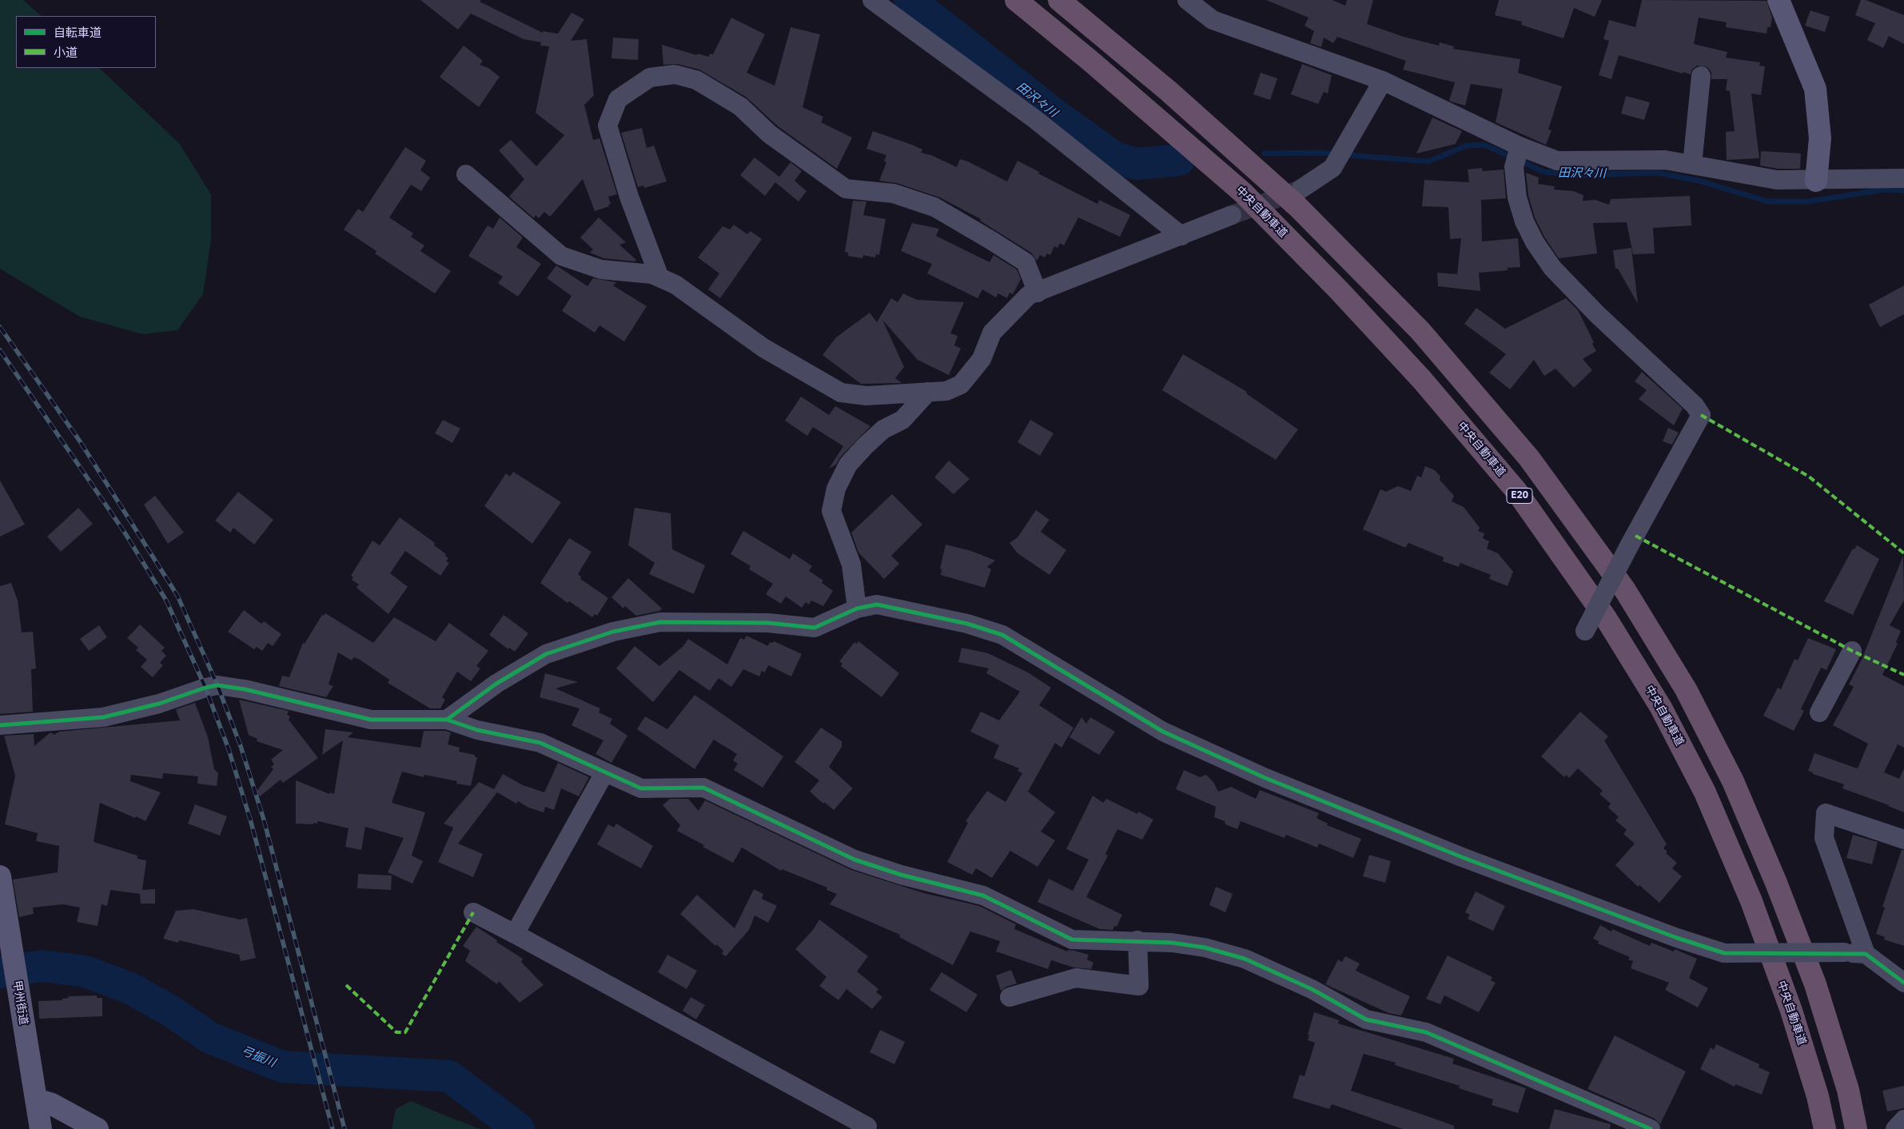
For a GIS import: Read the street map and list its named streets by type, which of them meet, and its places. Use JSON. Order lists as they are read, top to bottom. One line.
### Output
{"streets":{"highway":["中央自動車道","E20"],"main road":["甲州街道"]},"water":["田沢々川","弓振川"],"legend":["自転車道","小道"]}
